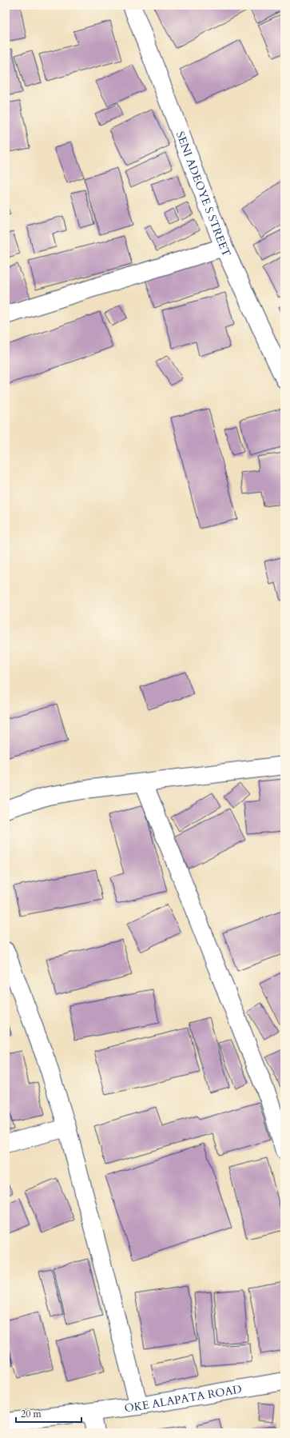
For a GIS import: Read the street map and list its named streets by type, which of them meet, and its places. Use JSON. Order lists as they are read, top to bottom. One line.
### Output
{"streets":{"street":["SENI ADEOYE S STREET","OKE ALAPATA ROAD"]},"scale_bar":"20 m"}
